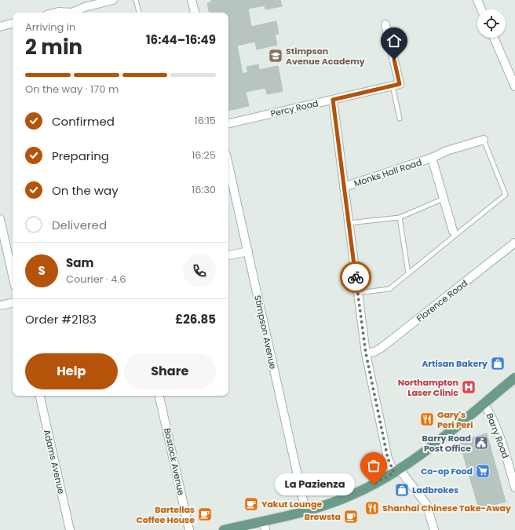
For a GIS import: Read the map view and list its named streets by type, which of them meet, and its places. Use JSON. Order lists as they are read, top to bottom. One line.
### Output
{"streets":{"street":["Percy Road","Monks Hall Road","Florence Road","Stimpson Avenue","Barry Road","Adams Avenue","Bostock Avenue"]},"places":{"school or university":["Stimpson Avenue Academy"],"shop":["Artisan Bakery","Ladbrokes"],"hospital":["Northampton Laser Clinic"],"restaurant":["Gary's Peri Peri","Shanhai Chinese Take-Away"],"public building":["Barry Road Post Office"],"supermarket":["Co-op Food"],"other":["La Pazienza"],"cafe":["Yakut Lounge","Bartellas Coffee House","Brewsta"]},"page":{"heading":["2 min","Arriving in","16:44–16:49"],"panel":["Sam","Courier · 4.6","Order #2183","£26.85"],"bar":"On the way · 170 m","list":[["Confirmed","16:15"],["Preparing","16:25"],["On the way","16:30"],"Delivered"],"round":"S","buttons":["Help","Share"],"bubble":"La Pazienza"}}
